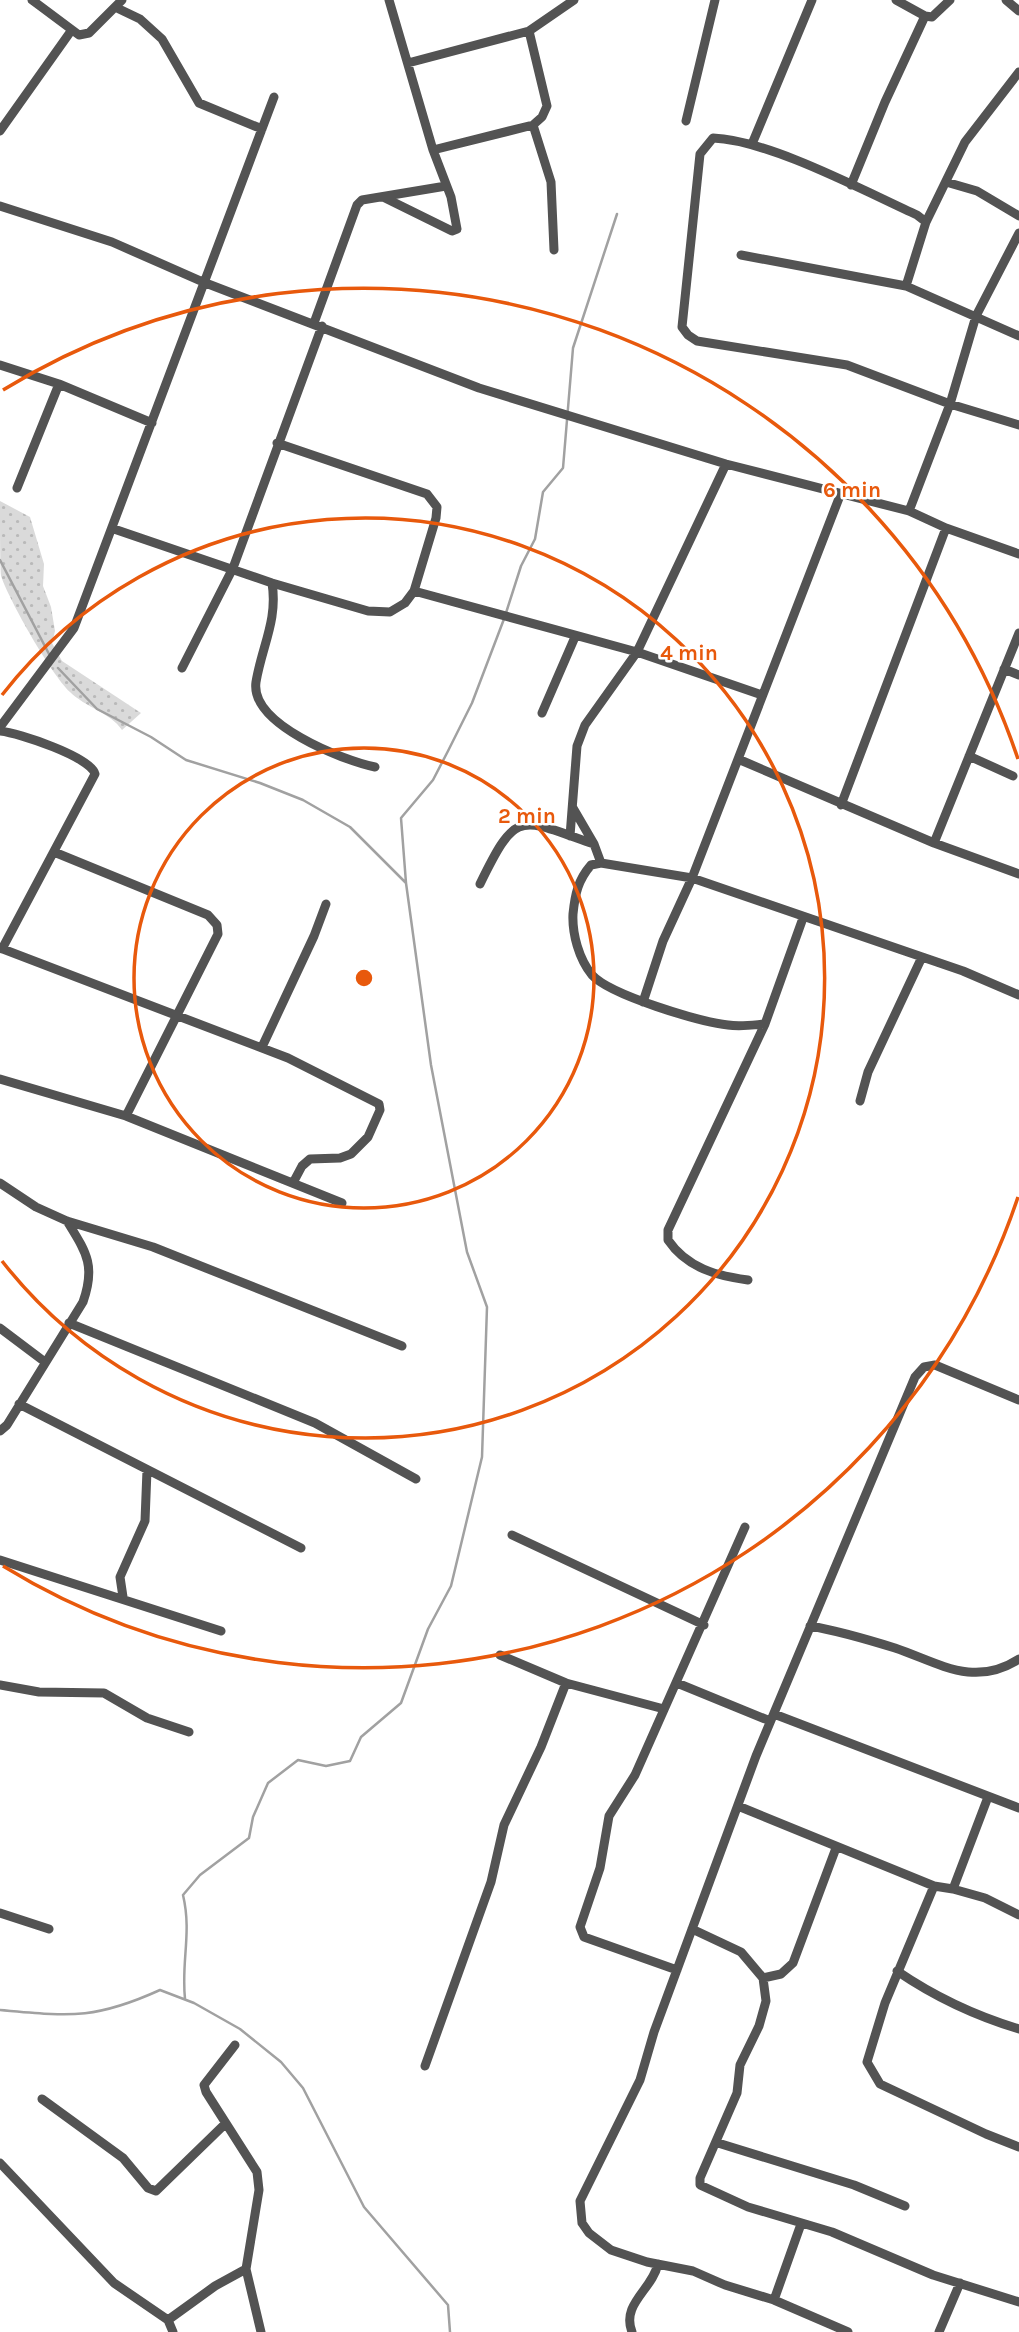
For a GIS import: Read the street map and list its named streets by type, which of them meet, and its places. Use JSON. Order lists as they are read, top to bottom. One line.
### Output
{"rings":["6 min","4 min","2 min"]}
